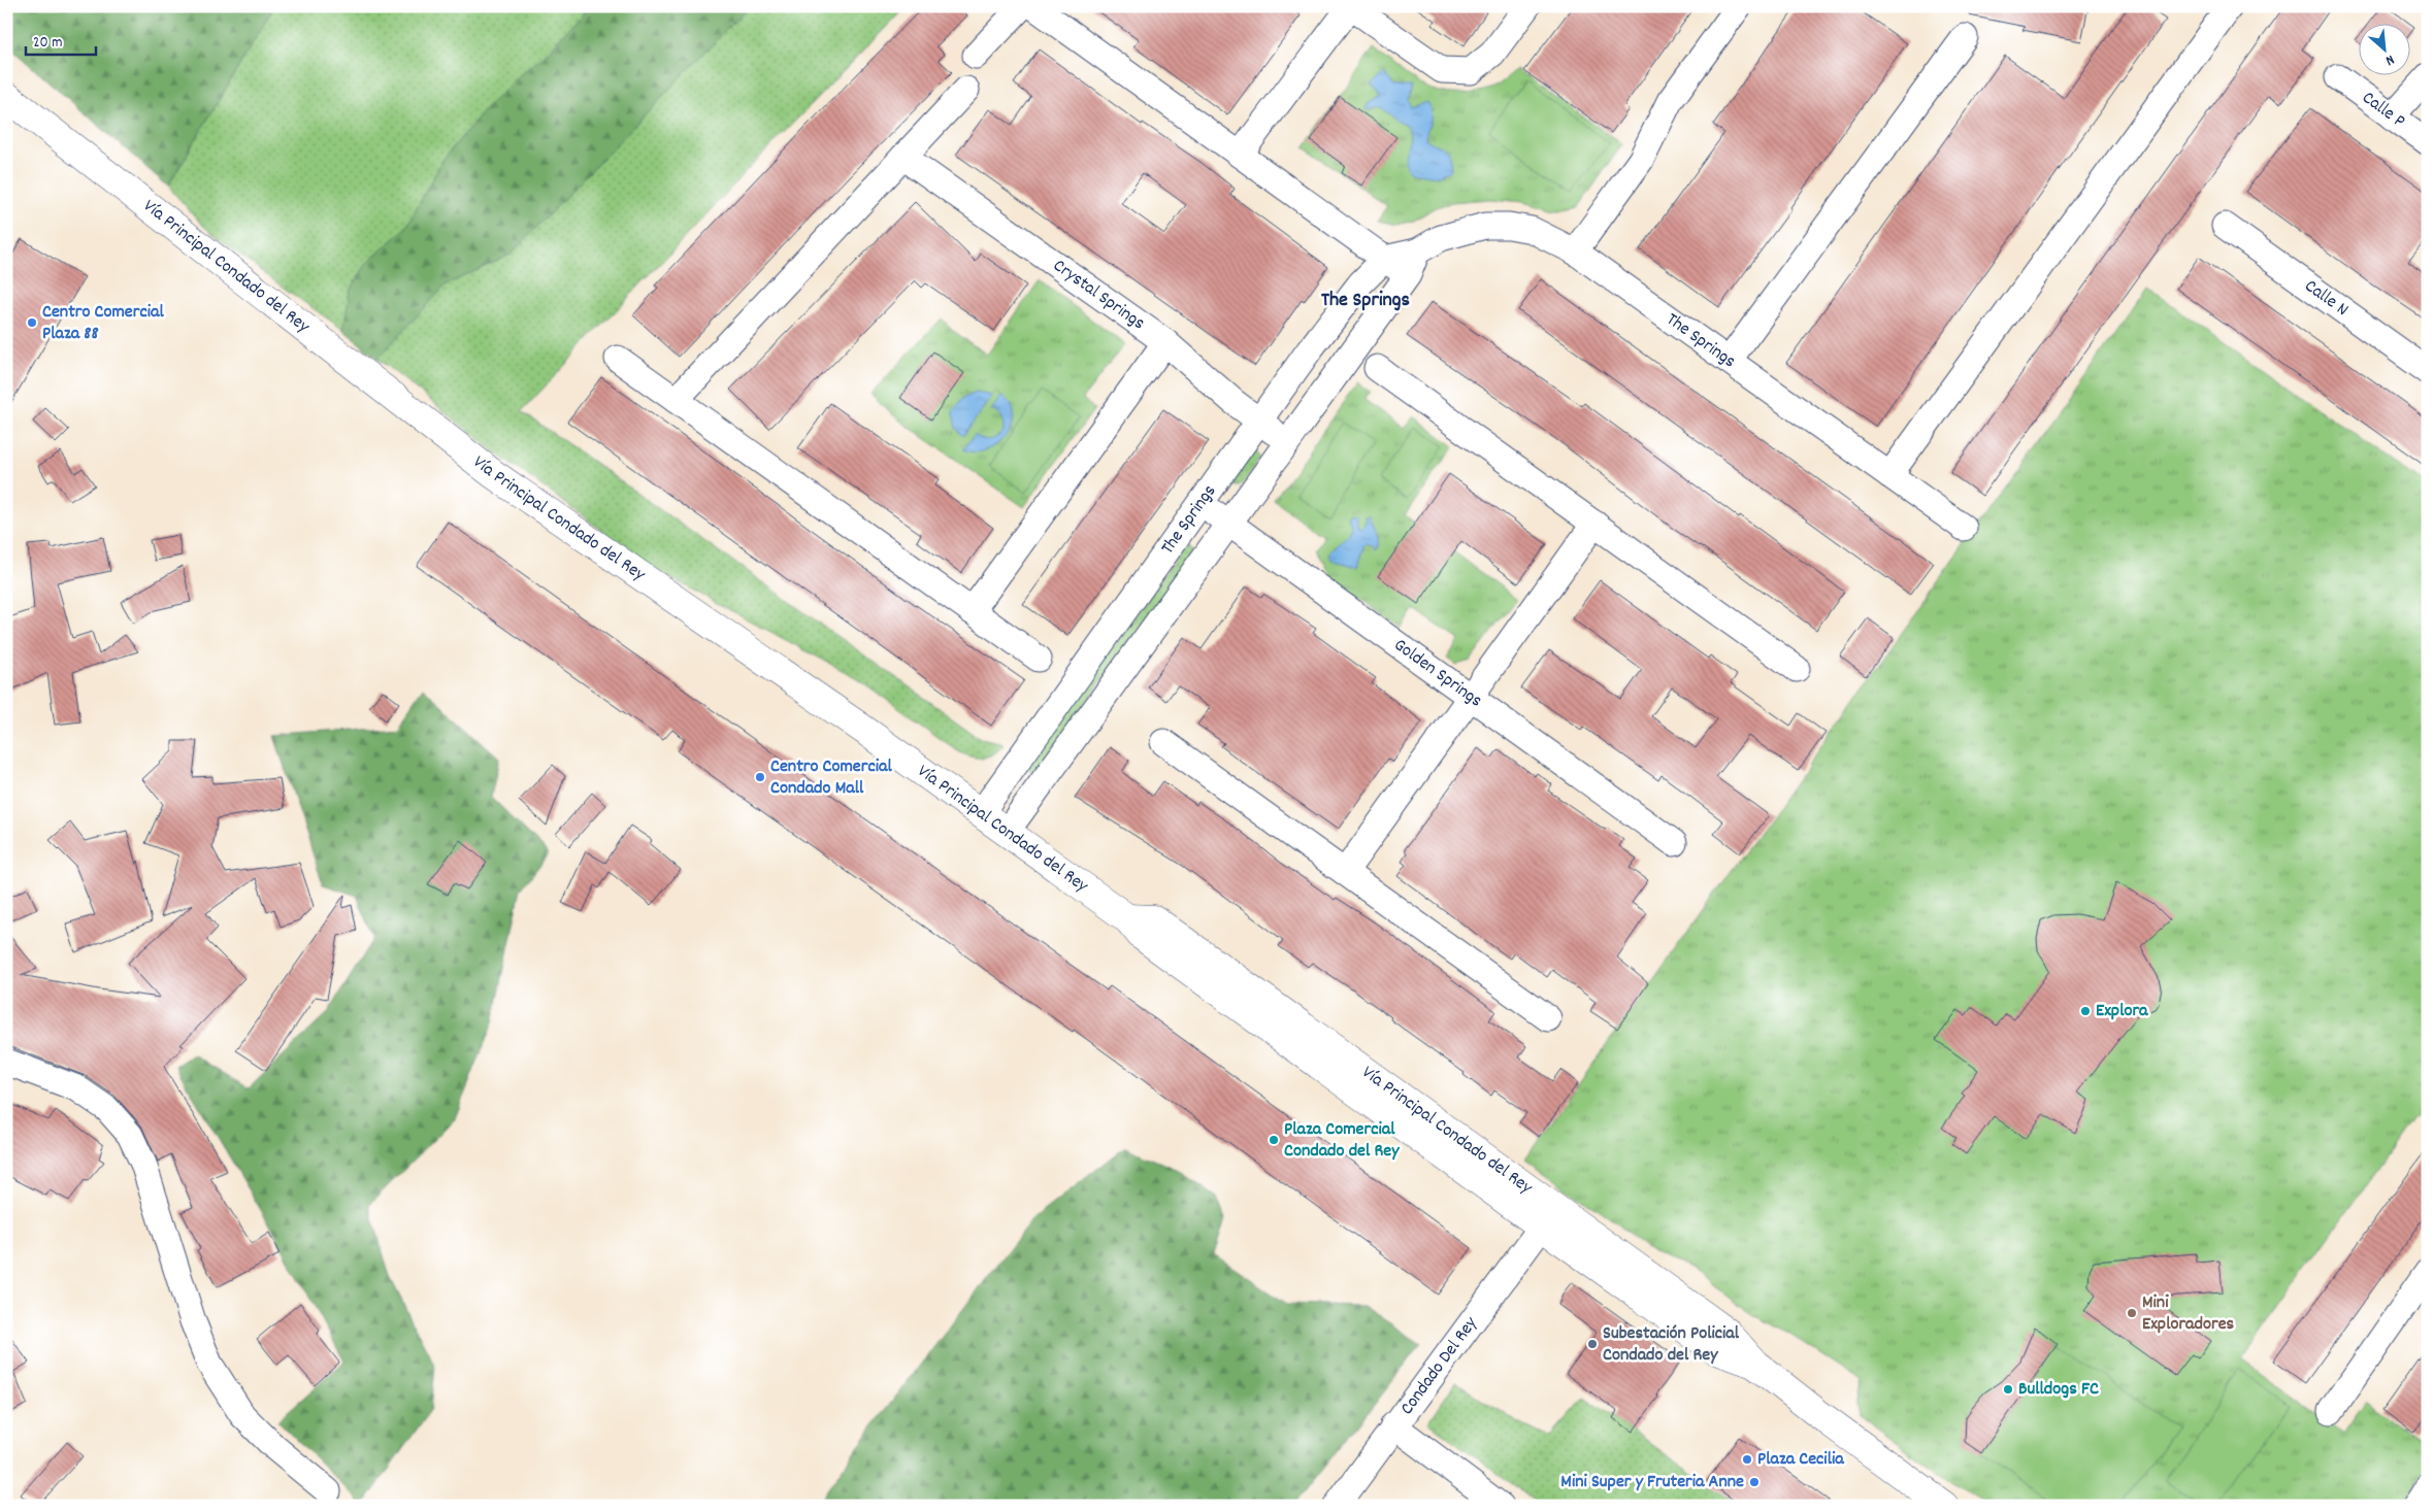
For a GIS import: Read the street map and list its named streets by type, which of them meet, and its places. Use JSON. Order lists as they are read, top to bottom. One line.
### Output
{"streets":{"street":["Calle P","Vía Principal Condado del Rey","Crystal Springs","Calle N","The Springs","Golden Springs","Condado Del Rey"]},"crossings":[["Vía Principal Condado del Rey","The Springs"],["Vía Principal Condado del Rey","Condado Del Rey"],["Crystal Springs","The Springs"],["The Springs","Golden Springs"]],"districts":["The Springs"],"places":["Centro Comercial Plaza 88","Centro Comercial Condado Mall","Explora","Plaza Comercial Condado del Rey","Mini Exploradores","Subestación Policial Condado del Rey","Bulldogs FC","Plaza Cecilia","Mini Super y Fruteria Anne"],"scale_bar":"20 m","north":"bottom right"}
